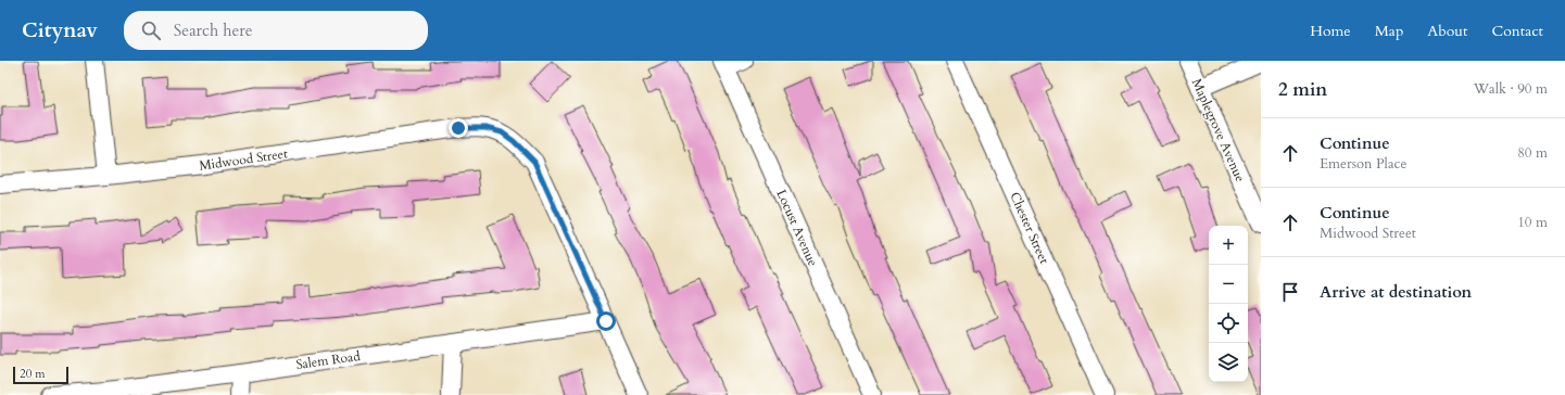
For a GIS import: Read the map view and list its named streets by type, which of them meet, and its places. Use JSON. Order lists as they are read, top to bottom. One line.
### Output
{"streets":{"street":["Maplegrove Avenue","Midwood Street","Locust Avenue","Chester Street","Salem Road"]},"crossings":[["Midwood Street","Salem Road"]],"scale_bar":"20 m","page":{"header":"Citynav","search":"Search here","nav":["Home","Map","About","Contact"],"heading":["2 min","Walk · 90 m"],"list":[["Continue","Emerson Place","80 m"],["Continue","Midwood Street","10 m"],"Arrive at destination"],"map_buttons":["+","−"],"scale":"20 m"}}
